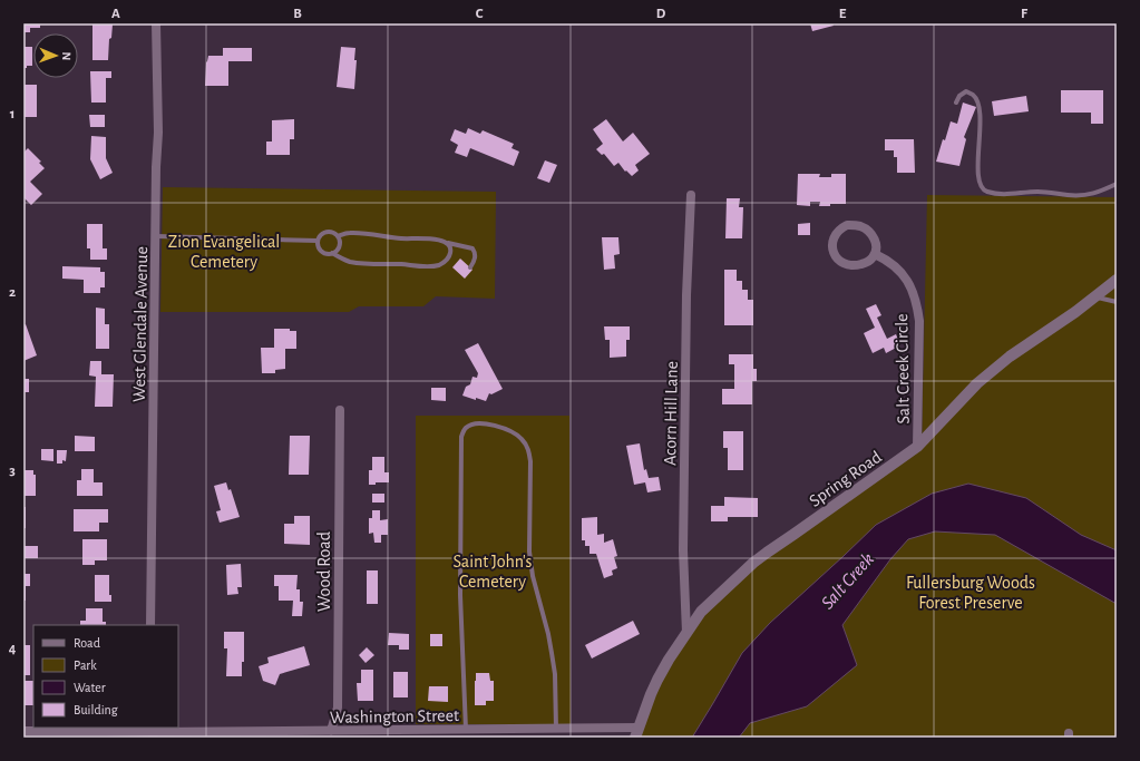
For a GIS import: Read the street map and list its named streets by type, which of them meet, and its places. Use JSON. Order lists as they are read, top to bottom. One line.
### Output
{"streets":{"street":["West Glendale Avenue","Salt Creek Circle","Acorn Hill Lane","Spring Road","Wood Road","Washington Street"]},"crossings":[["Salt Creek Circle","Spring Road"],["Acorn Hill Lane","Spring Road"],["Spring Road","Washington Street"],["Wood Road","Washington Street"]],"water":["Salt Creek"],"parks":["Zion Evangelical Cemetery","Saint John's Cemetery","Fullersburg Woods Forest Preserve"],"legend":["Road","Park","Water","Building"],"north":"right","grid":{"columns":["A","B","C","D","E","F"],"rows":["1","2","3","4"]}}
